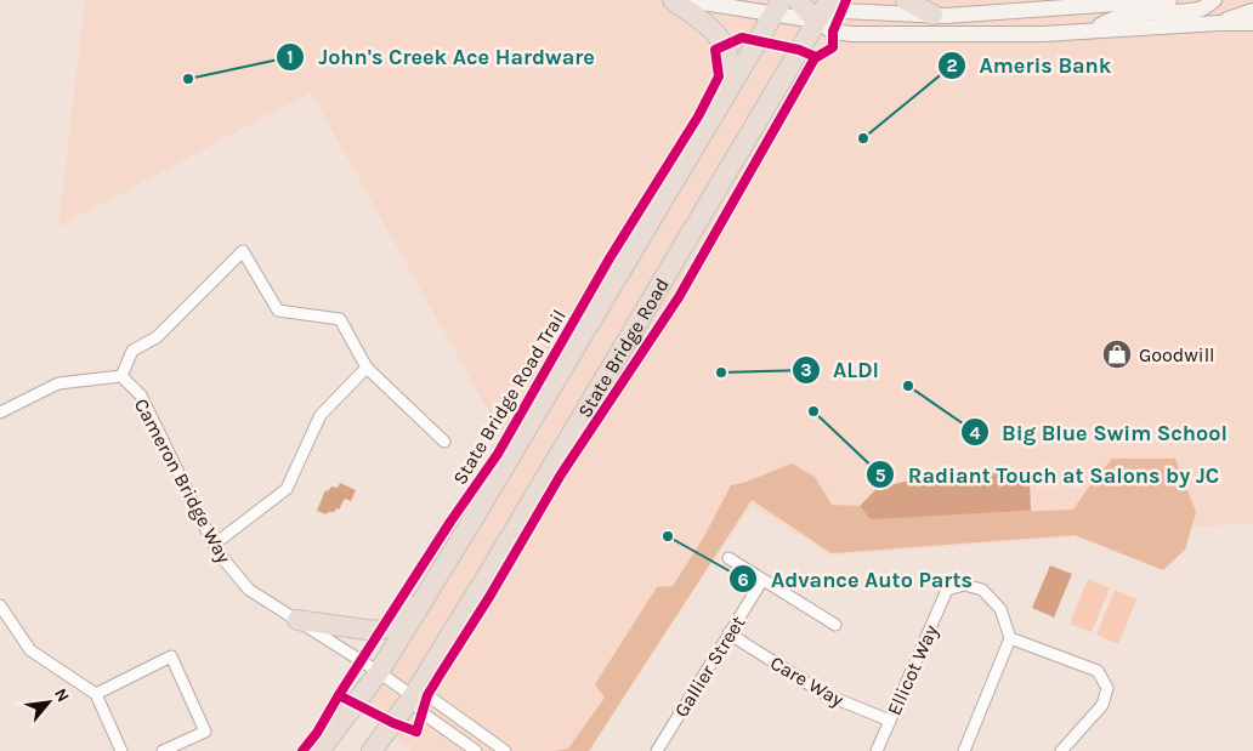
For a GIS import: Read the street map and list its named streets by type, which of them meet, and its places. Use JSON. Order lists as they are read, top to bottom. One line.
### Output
{"streets":{"highway":["State Bridge Road"],"street":["Cameron Bridge Way","Gallier Street","Ellicot Way","Care Way"],"cycle path":["State Bridge Road Trail"]},"crossings":[["State Bridge Road","Cameron Bridge Way"],["Gallier Street","Care Way"],["Ellicot Way","Care Way"]],"places":{"other":["John's Creek Ace Hardware","Ameris Bank","ALDI","Big Blue Swim School","Radiant Touch at Salons by JC","Advance Auto Parts"],"shop":["Goodwill"]},"north":"top right"}
